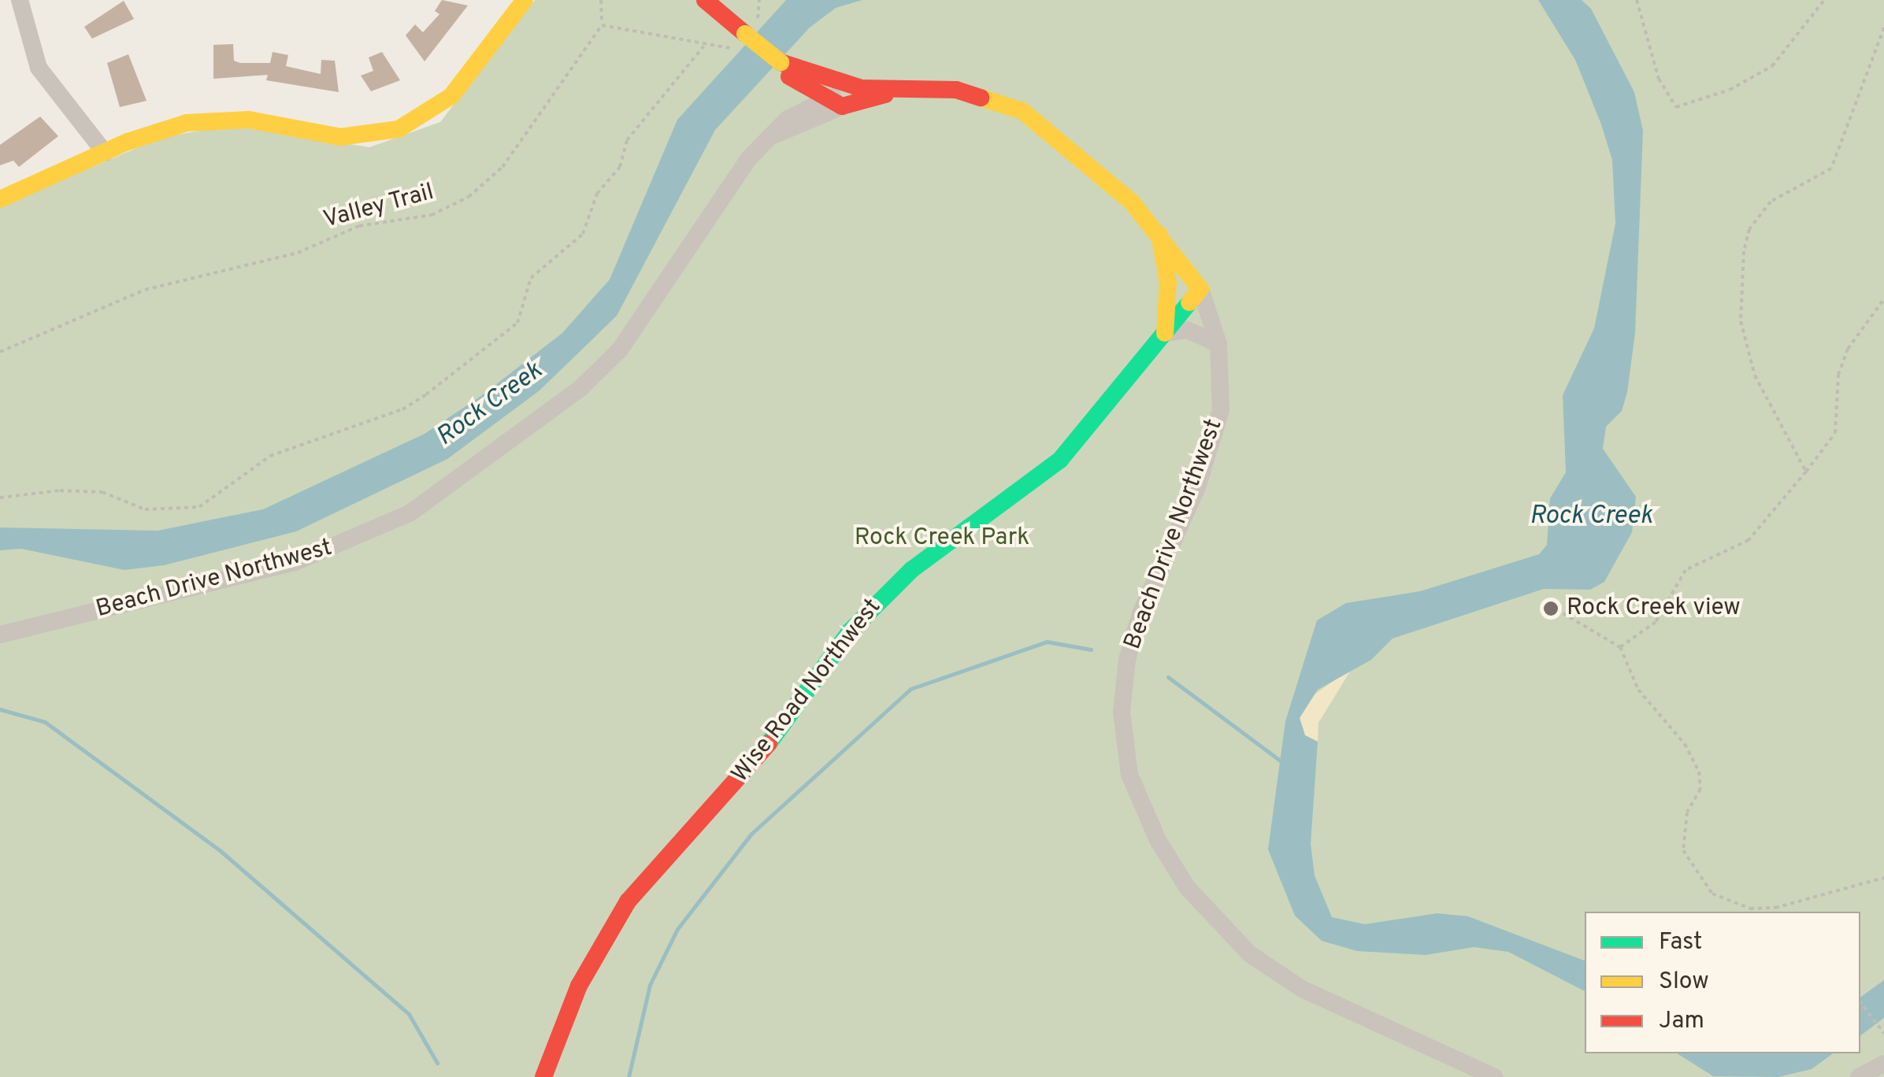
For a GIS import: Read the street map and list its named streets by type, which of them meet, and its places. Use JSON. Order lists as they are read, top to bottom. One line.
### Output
{"streets":{"street":["Beach Drive Northwest","Wise Road Northwest"],"path":["Valley Trail"]},"crossings":[["Beach Drive Northwest","Wise Road Northwest"]],"water":["Rock Creek"],"parks":["Rock Creek Park"],"places":["Rock Creek view"],"legend":["Fast","Slow","Jam"]}
